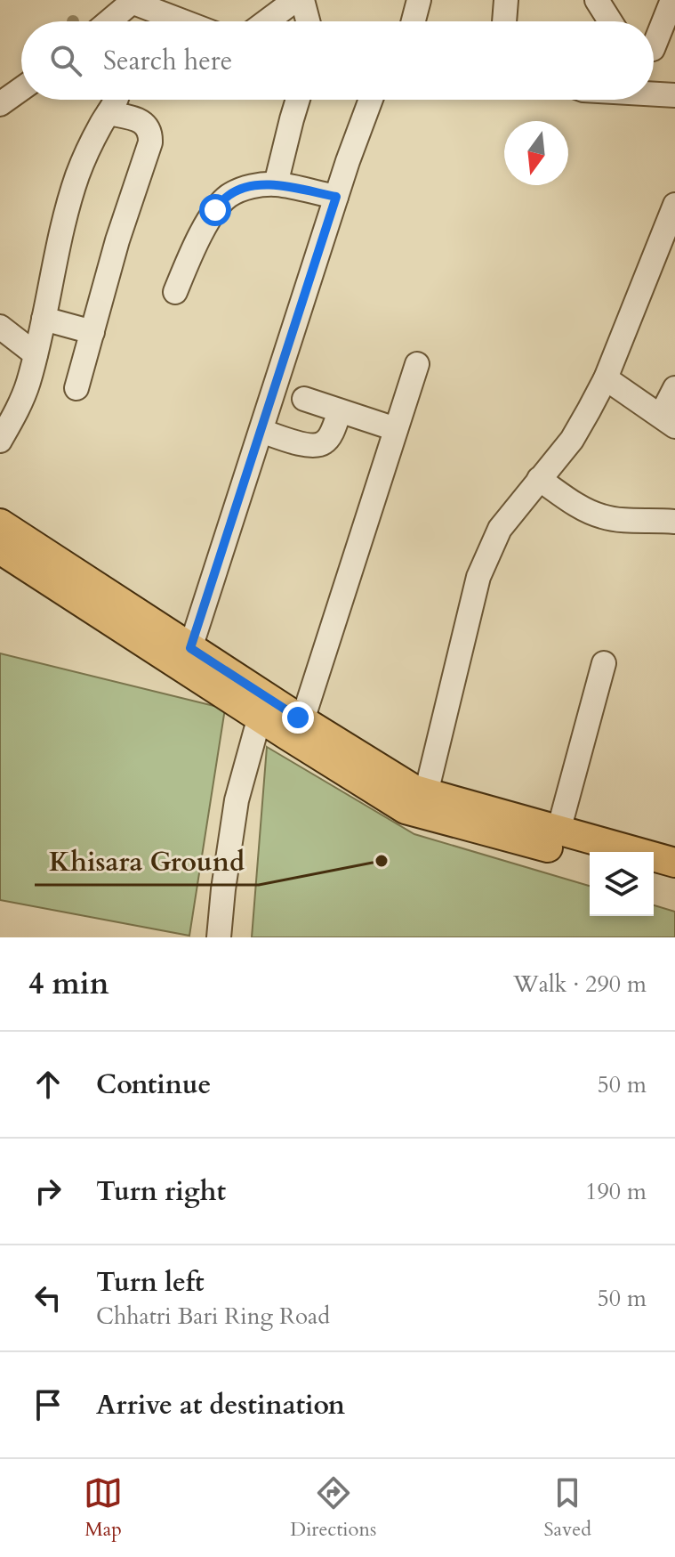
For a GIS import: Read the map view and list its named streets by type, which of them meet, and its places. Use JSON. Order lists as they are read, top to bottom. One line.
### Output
{"places":["Khisara Ground"],"north":"bottom","page":{"search":"Search here","heading":["4 min","Walk · 290 m"],"list":[["Continue","50 m"],["Turn right","190 m"],["Turn left","Chhatri Bari Ring Road","50 m"],"Arrive at destination"],"nav":["Map","Directions","Saved"]}}
